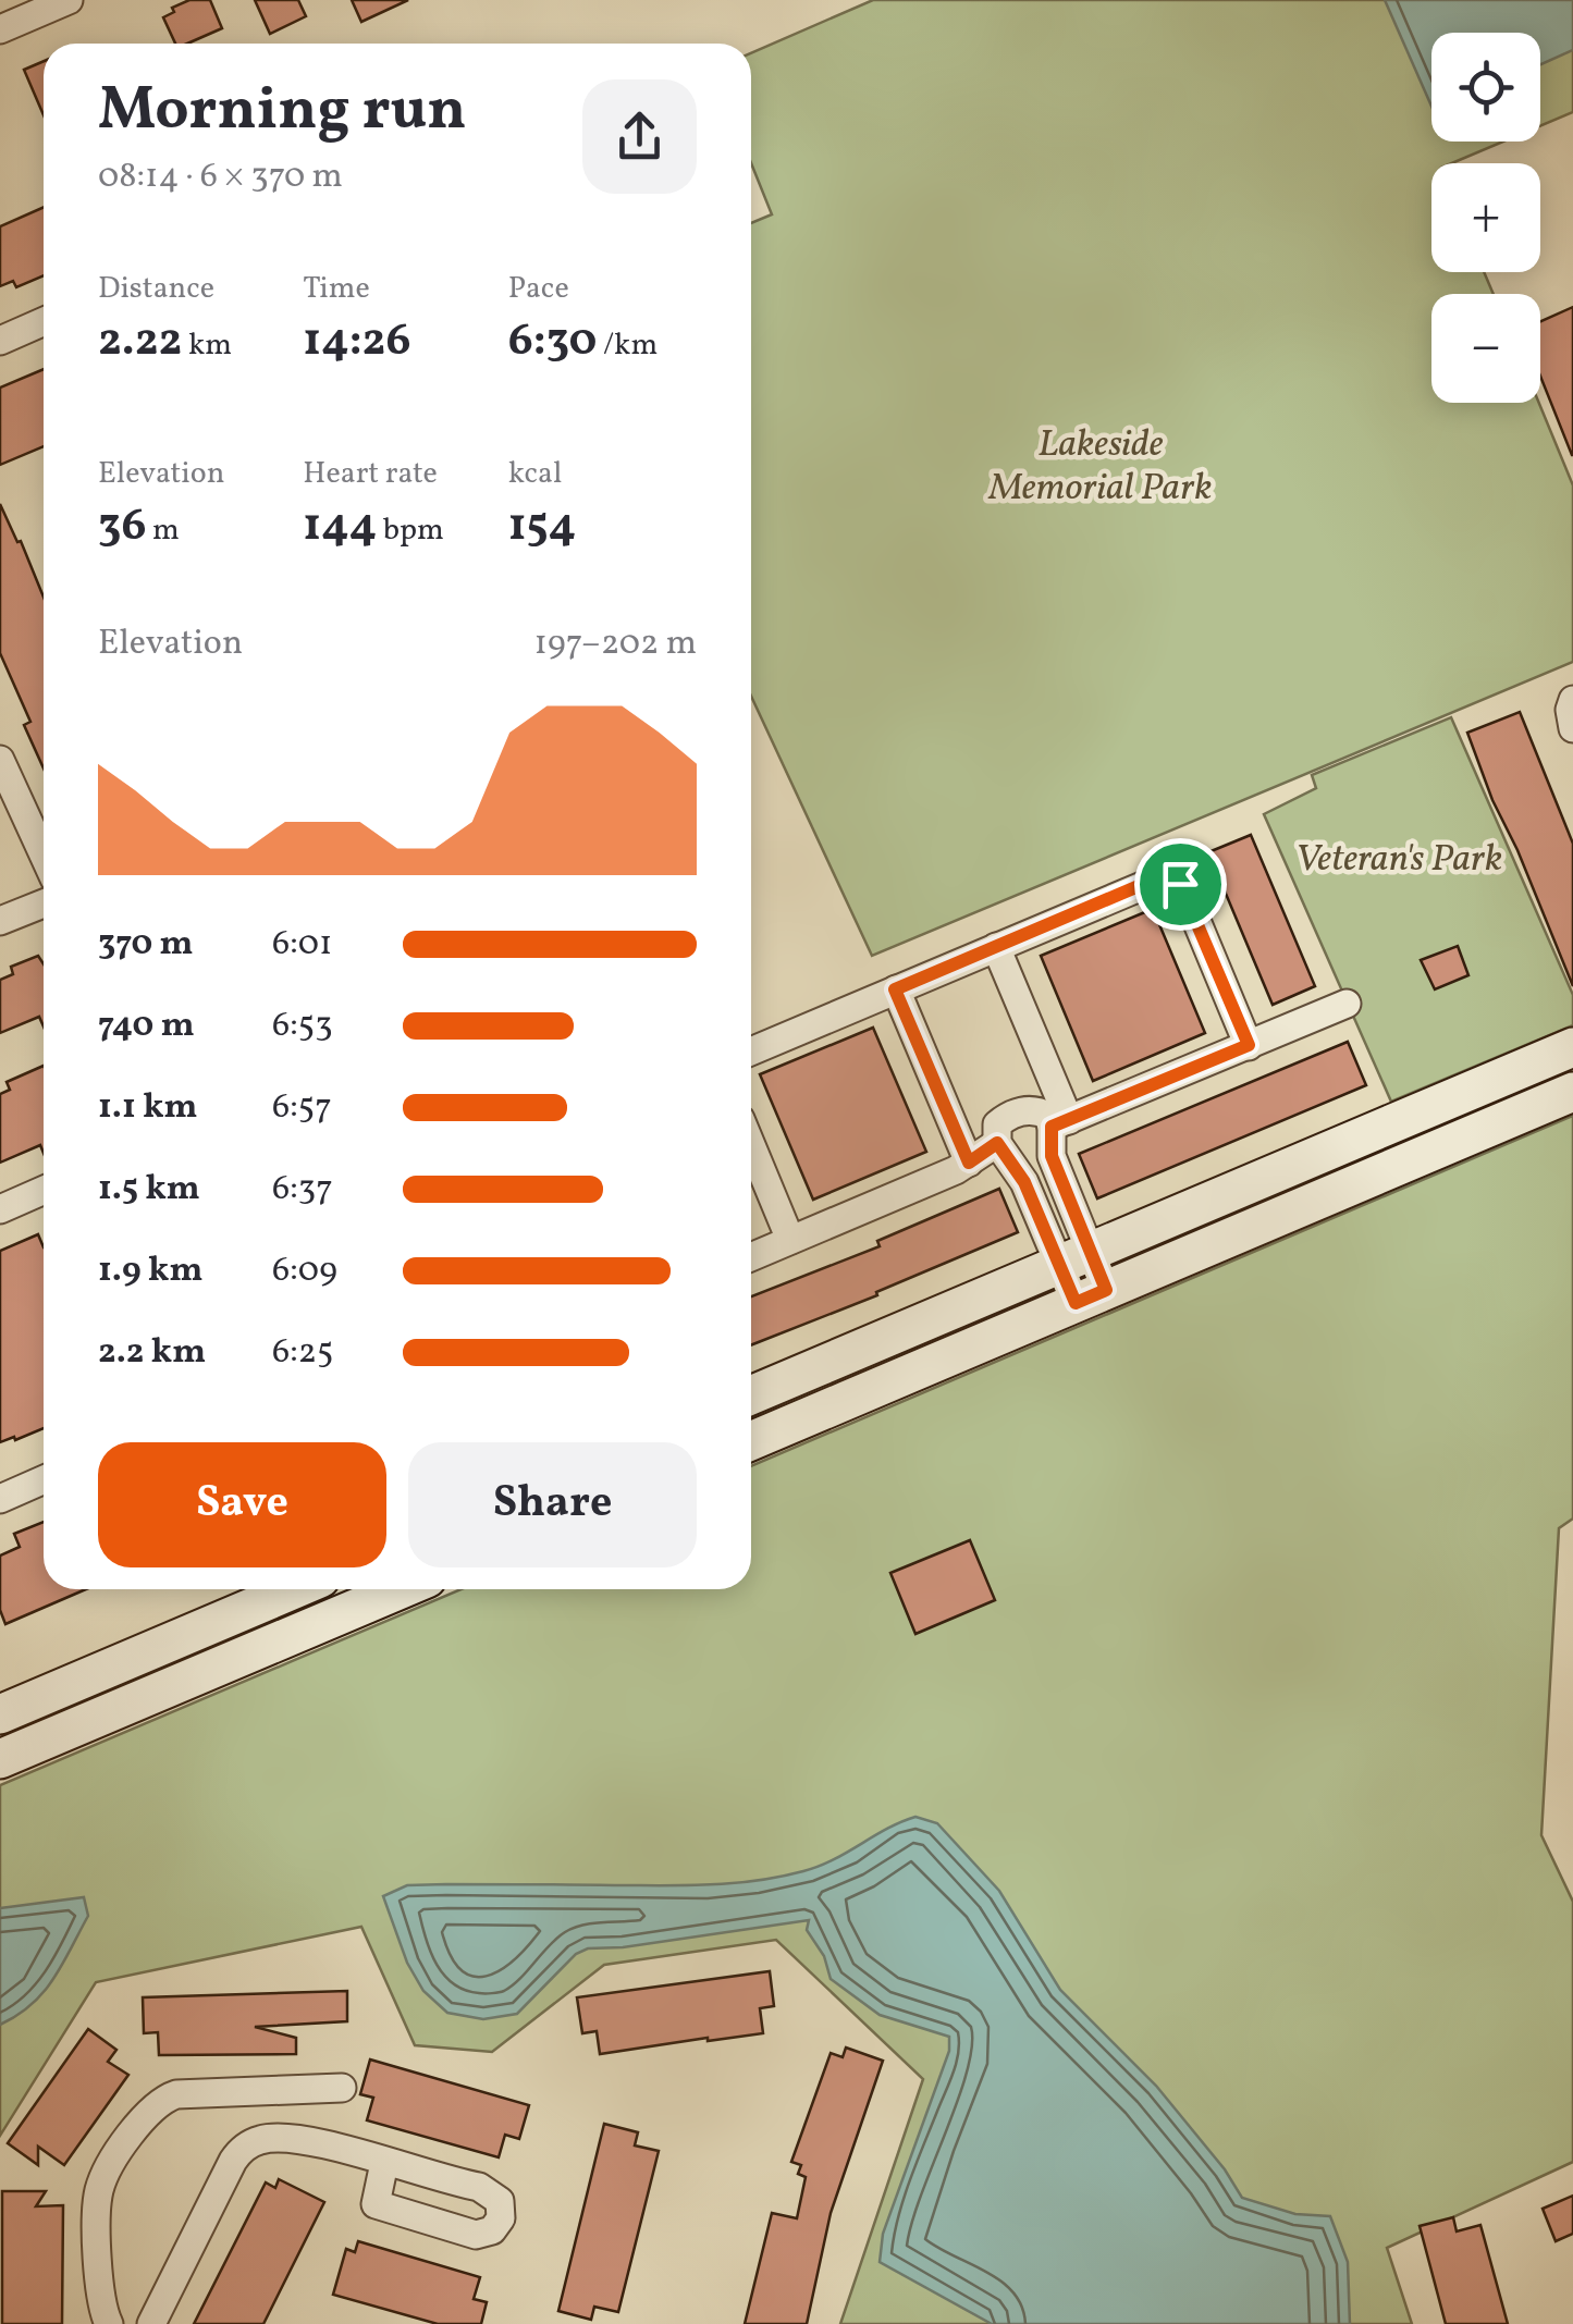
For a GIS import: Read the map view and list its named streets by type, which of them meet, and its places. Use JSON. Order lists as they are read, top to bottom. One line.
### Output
{"parks":["Lakeside Memorial Park","Veteran's Park"],"page":{"map_buttons":["+","−"],"heading":["Morning run","08:14 · 6 × 370 m"],"stats":[["Distance","2.22 km"],["Time","14:26"],["Pace","6:30 /km"],["Elevation","36 m"],["Heart rate","144 bpm"],["kcal","154"]],"chart":["Elevation","197–202 m"],"list":[{"name":"370 m","note":"6:01"},{"name":"740 m","note":"6:53"},{"name":"1.1 km","note":"6:57"},{"name":"1.5 km","note":"6:37"},{"name":"1.9 km","note":"6:09"},{"name":"2.2 km","note":"6:25"}],"buttons":["Save","Share"]}}
